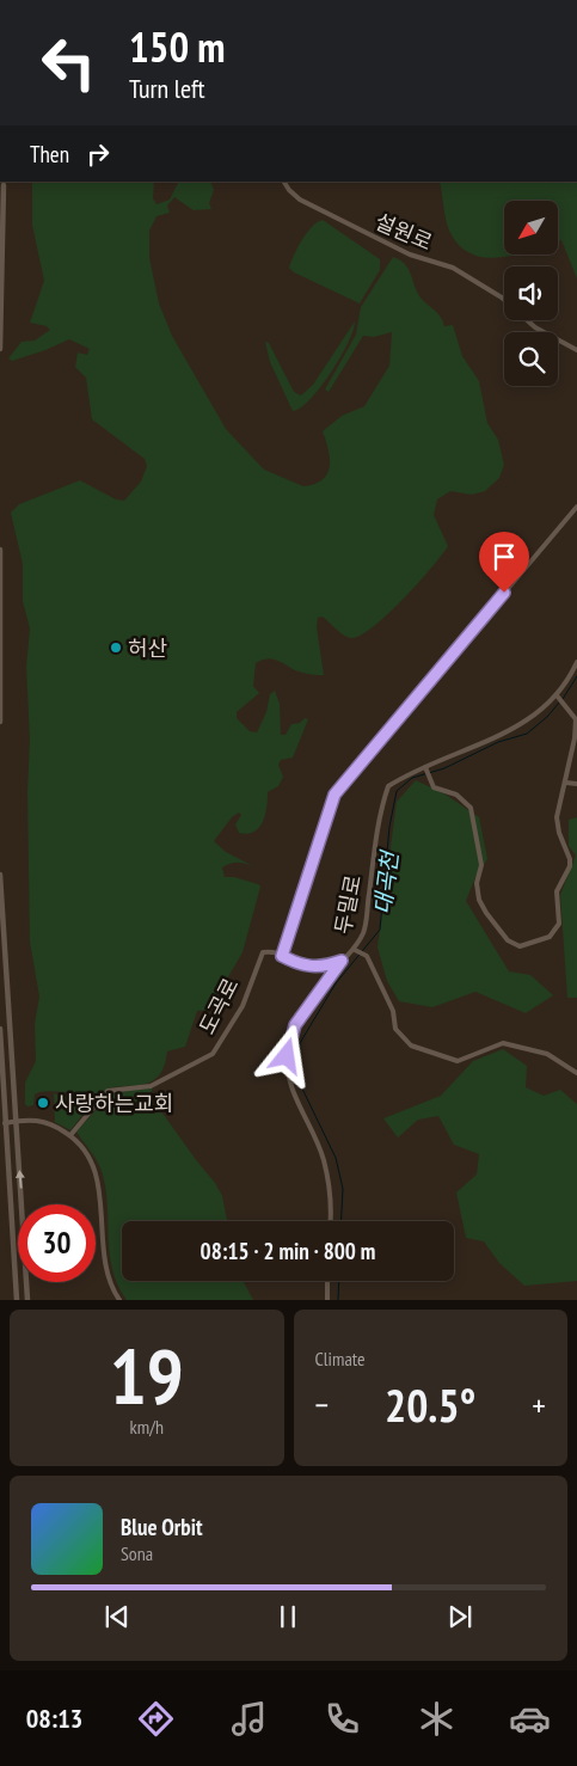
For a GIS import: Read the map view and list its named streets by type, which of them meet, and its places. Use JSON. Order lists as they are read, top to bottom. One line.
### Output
{"streets":{"street":["설원로","두밀로","도곡로"]},"water":["대곡천"],"places":["허산","사랑하는교회"],"north":"bottom left","page":{"turn":["150 m","Turn left"],"then":"Then","limit":"30","trip":"08:15 · 2 min · 800 m","tile":[["19","km/h"],"Climate"],"heat":["−","20.5°","+"],"song":["Blue Orbit","Sona"],"tabs":"08:13"}}
